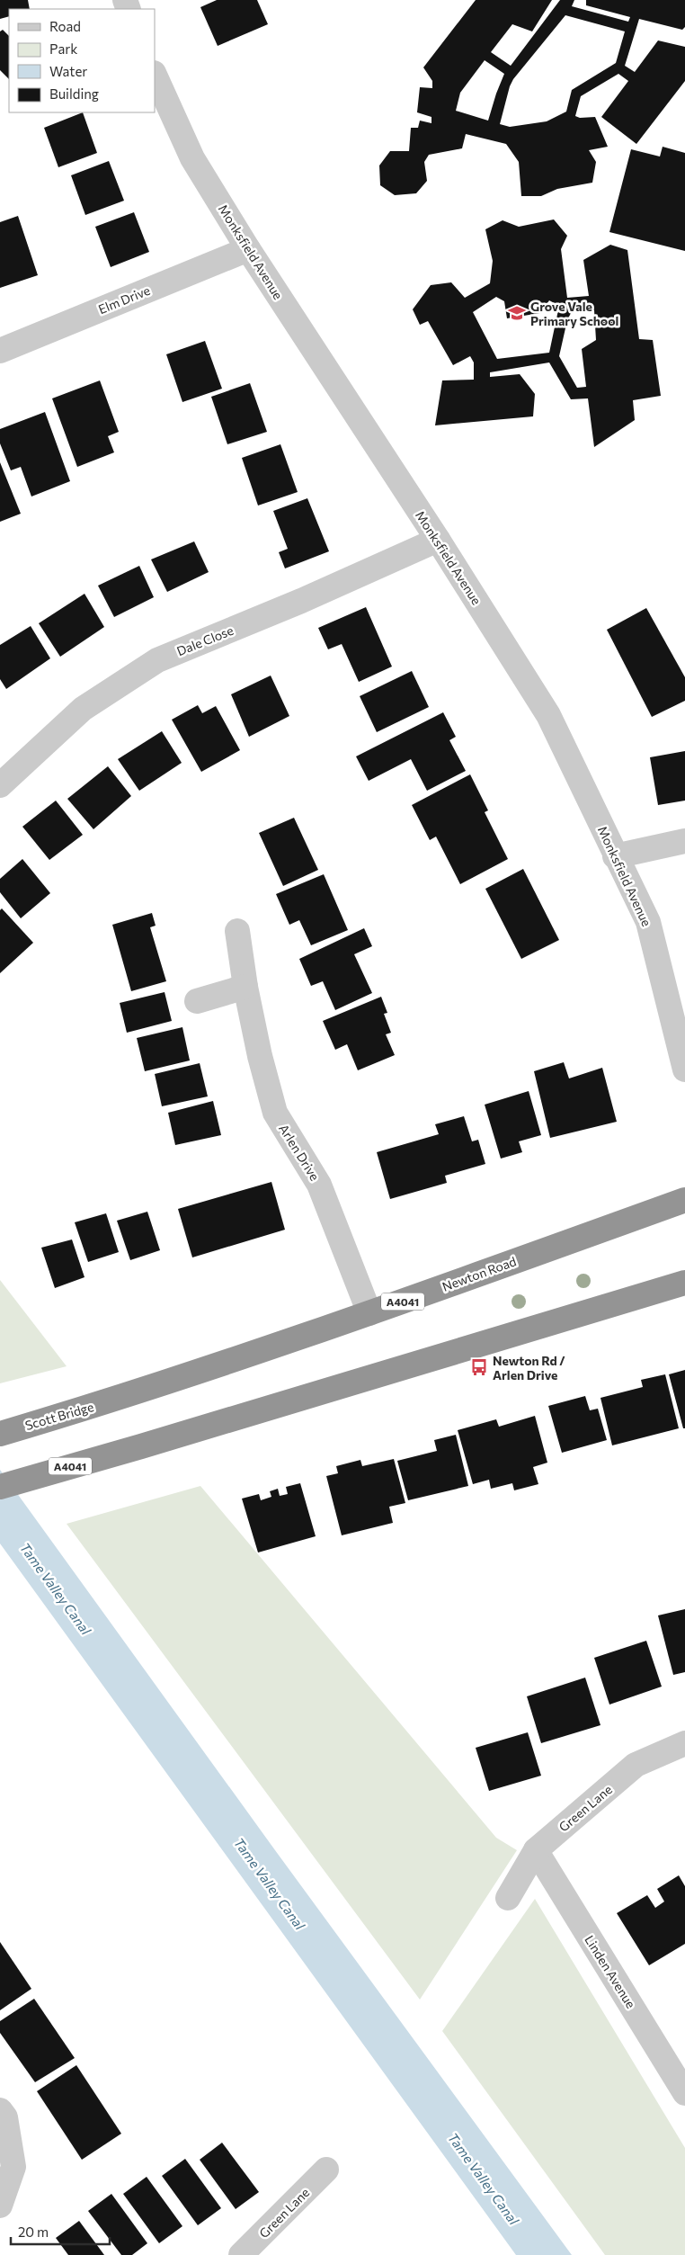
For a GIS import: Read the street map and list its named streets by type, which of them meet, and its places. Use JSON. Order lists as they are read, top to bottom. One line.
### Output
{"streets":{"highway":["Newton Road","A4041","Scott Bridge"],"street":["Monksfield Avenue","Elm Drive","Dale Close","Arlen Drive","Green Lane","Linden Avenue"]},"crossings":[["Monksfield Avenue","Elm Drive"],["Monksfield Avenue","Dale Close"],["Arlen Drive","Newton Road"],["Newton Road","Scott Bridge"],["Green Lane","Linden Avenue"]],"water":["Tame Valley Canal"],"places":{"school or university":["Grove Vale Primary School"],"bus stop":["Newton Rd / Arlen Drive"]},"legend":["Road","Park","Water","Building"],"scale_bar":"20 m"}
